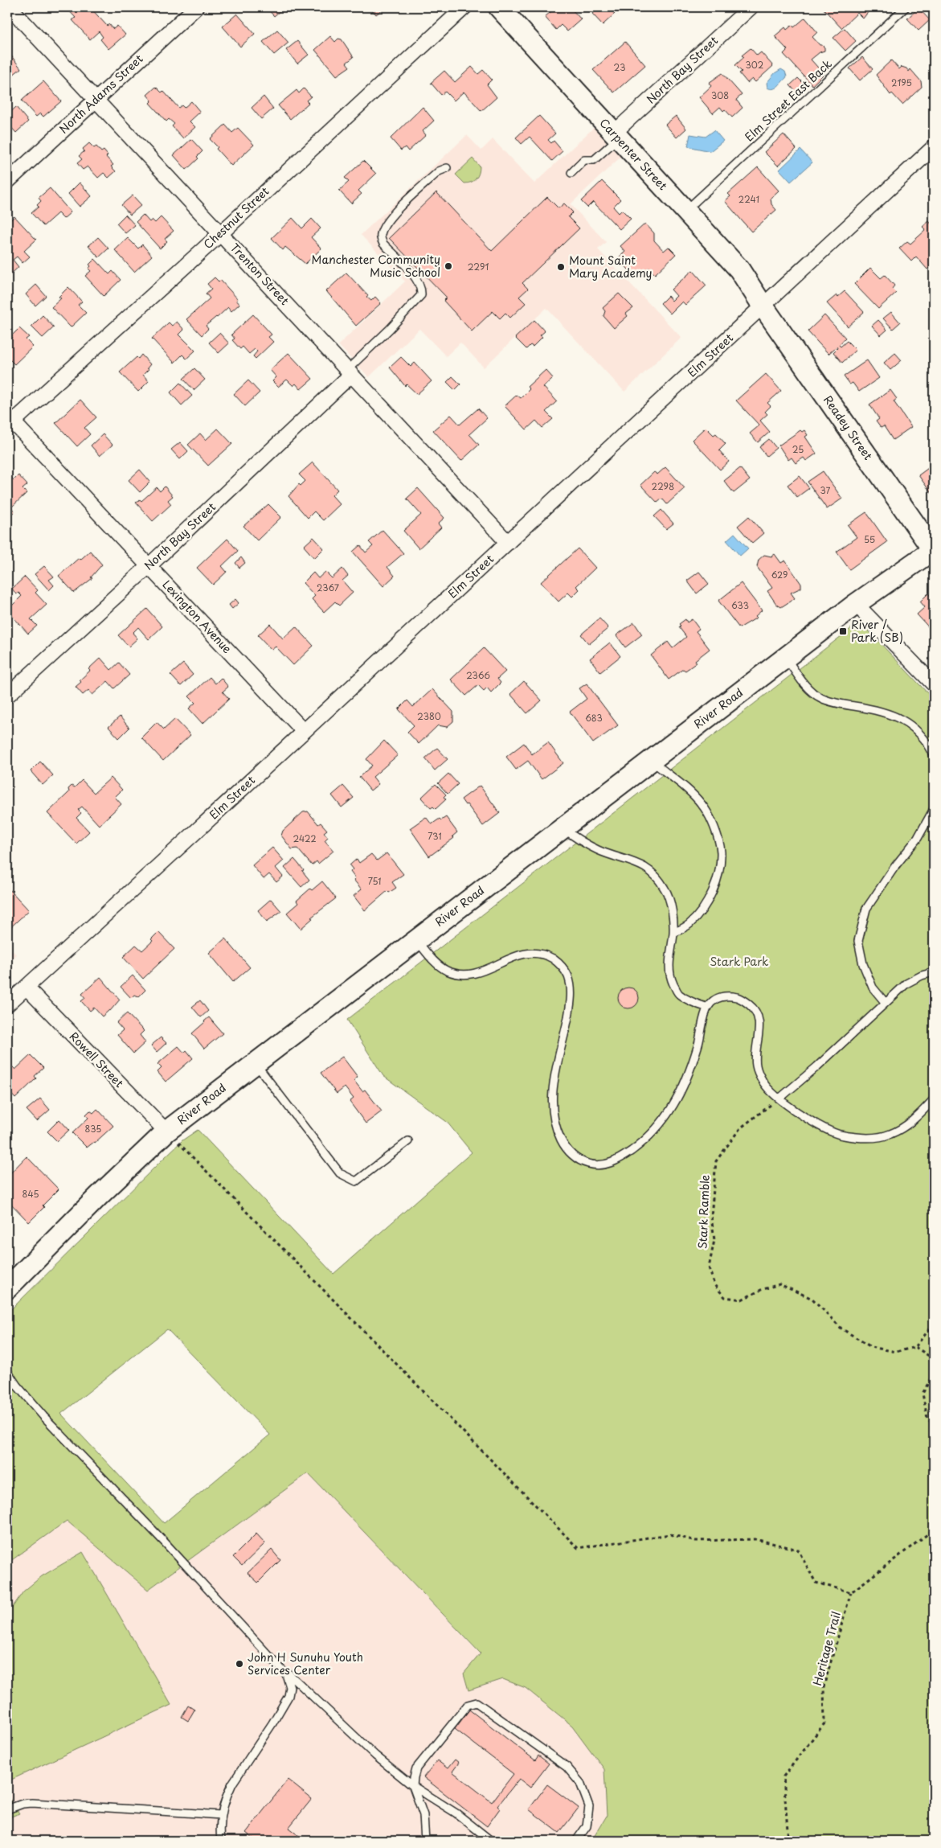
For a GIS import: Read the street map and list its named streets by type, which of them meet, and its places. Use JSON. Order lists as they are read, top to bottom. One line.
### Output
{"streets":{"street":["North Bay Street","North Adams Street","Carpenter Street","Chestnut Street","Trenton Street","Elm Street","Readey Street","Lexington Avenue","River Road","Rowell Street"],"lane":["Elm Street East Back"],"path":["Stark Ramble","Heritage Trail"]},"crossings":[["North Bay Street","Carpenter Street"],["North Bay Street","Trenton Street"],["North Bay Street","Lexington Avenue"],["North Adams Street","Trenton Street"],["Elm Street East Back","Carpenter Street"],["Carpenter Street","Elm Street"],["Carpenter Street","Readey Street"],["Chestnut Street","Trenton Street"],["Chestnut Street","Lexington Avenue"],["Trenton Street","Elm Street"],["Elm Street","Readey Street"],["Elm Street","Lexington Avenue"],["Elm Street","Rowell Street"],["Readey Street","River Road"],["River Road","Rowell Street"]],"parks":["Stark Park"],"places":{"other":["Manchester Community Music School","Mount Saint Mary Academy","John H Sunuhu Youth Services Center"],"transit":["River / Park (SB)"]},"house_numbers":["302","23","2195","308","2241","2291","25","2298","37","55","629","2367","633","2366","2380","683","731","2422","751","835","845"]}
